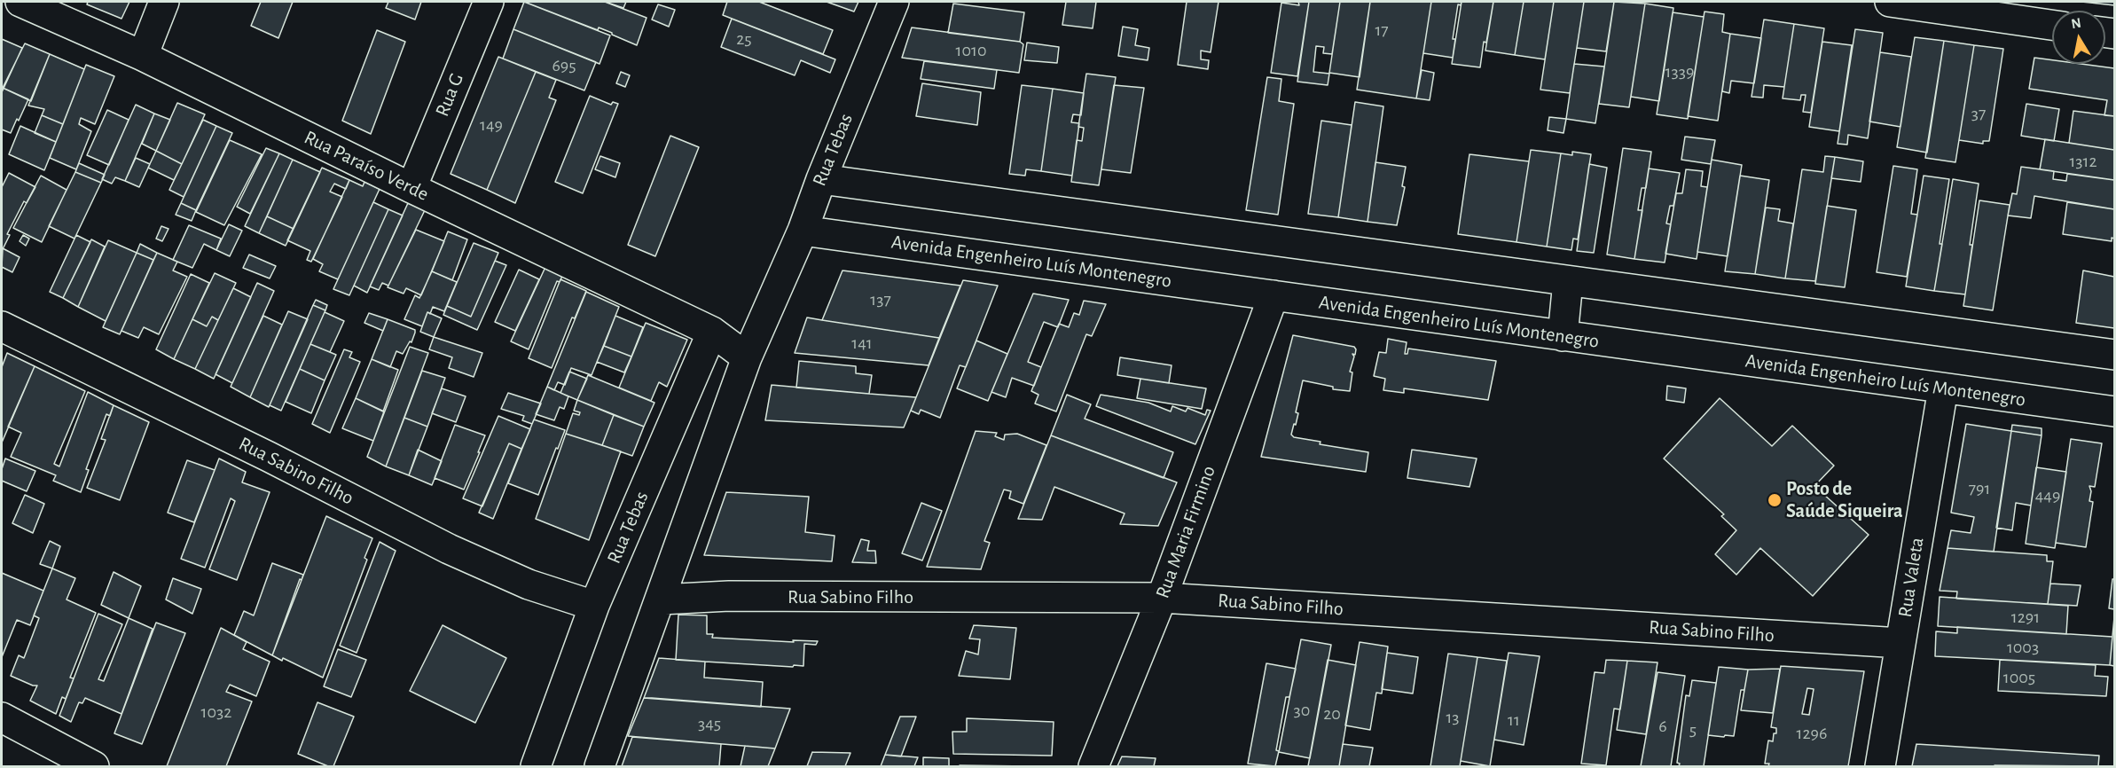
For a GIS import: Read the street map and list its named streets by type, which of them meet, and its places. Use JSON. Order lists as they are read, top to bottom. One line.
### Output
{"streets":{"street":["Rua G","Rua Tebas","Rua Paraíso Verde","Avenida Engenheiro Luís Montenegro","Rua Sabino Filho","Rua Maria Firmino","Rua Valeta"]},"crossings":[["Rua G","Rua Paraíso Verde"],["Rua Tebas","Rua Paraíso Verde"],["Rua Tebas","Avenida Engenheiro Luís Montenegro"],["Rua Tebas","Rua Sabino Filho"],["Avenida Engenheiro Luís Montenegro","Rua Maria Firmino"],["Avenida Engenheiro Luís Montenegro","Rua Valeta"],["Rua Sabino Filho","Rua Maria Firmino"],["Rua Sabino Filho","Rua Valeta"]],"places":["Posto de Saúde Siqueira"],"house_numbers":["17","25","1010","695","1339","37","149","1312","137","141","791","449","1291","1003","1005","30","1032","20","13","11","345","6","5","1296"],"north":"top"}
